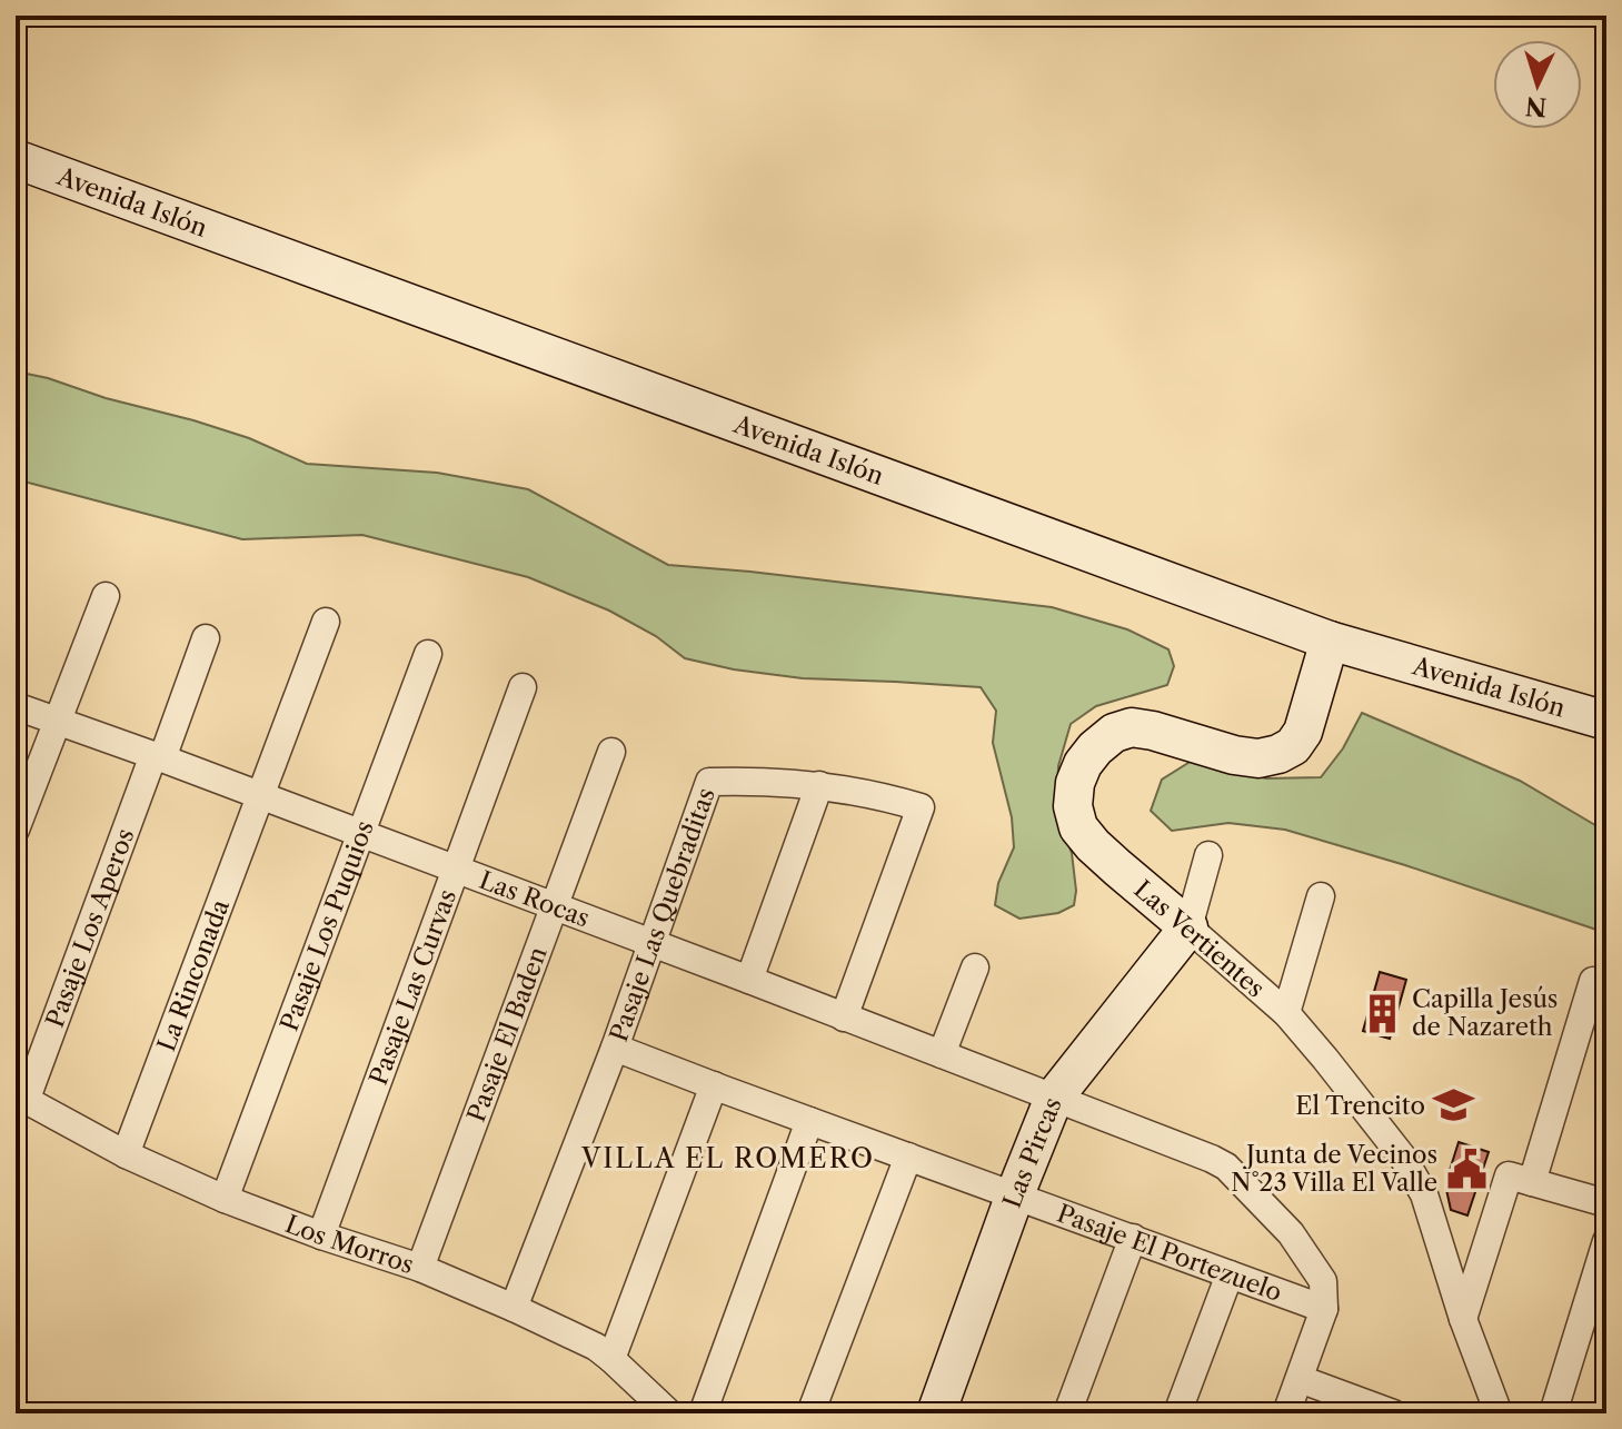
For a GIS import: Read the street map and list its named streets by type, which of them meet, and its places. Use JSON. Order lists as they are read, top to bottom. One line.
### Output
{"streets":{"main road":["Avenida Islón","Las Vertientes","Las Pircas"],"street":["Las Rocas","Pasaje Las Quebraditas","Pasaje Los Puquios","Pasaje Los Aperos","La Rinconada","Pasaje Las Curvas","Pasaje El Baden","Los Morros","Pasaje El Portezuelo"]},"crossings":[["Avenida Islón","Las Vertientes"],["Las Rocas","Pasaje Las Quebraditas"],["Las Rocas","Pasaje Los Puquios"],["Las Rocas","Pasaje Los Aperos"],["Las Rocas","La Rinconada"],["Las Rocas","Pasaje Las Curvas"],["Las Rocas","Pasaje El Baden"],["Las Rocas","Las Pircas"],["Las Rocas","Pasaje El Portezuelo"],["Pasaje Las Quebraditas","Los Morros"],["Pasaje Las Quebraditas","Pasaje El Portezuelo"],["Pasaje Los Puquios","Los Morros"],["Pasaje Los Aperos","Los Morros"],["Las Vertientes","Las Pircas"],["La Rinconada","Los Morros"],["Pasaje Las Curvas","Los Morros"],["Pasaje El Baden","Los Morros"],["Las Pircas","Pasaje El Portezuelo"]],"districts":["VILLA EL ROMERO"],"places":{"building":["Capilla Jesús de Nazareth"],"school or university":["El Trencito"],"public building":["Junta de Vecinos N°23 Villa El Valle"]},"north":"bottom"}
